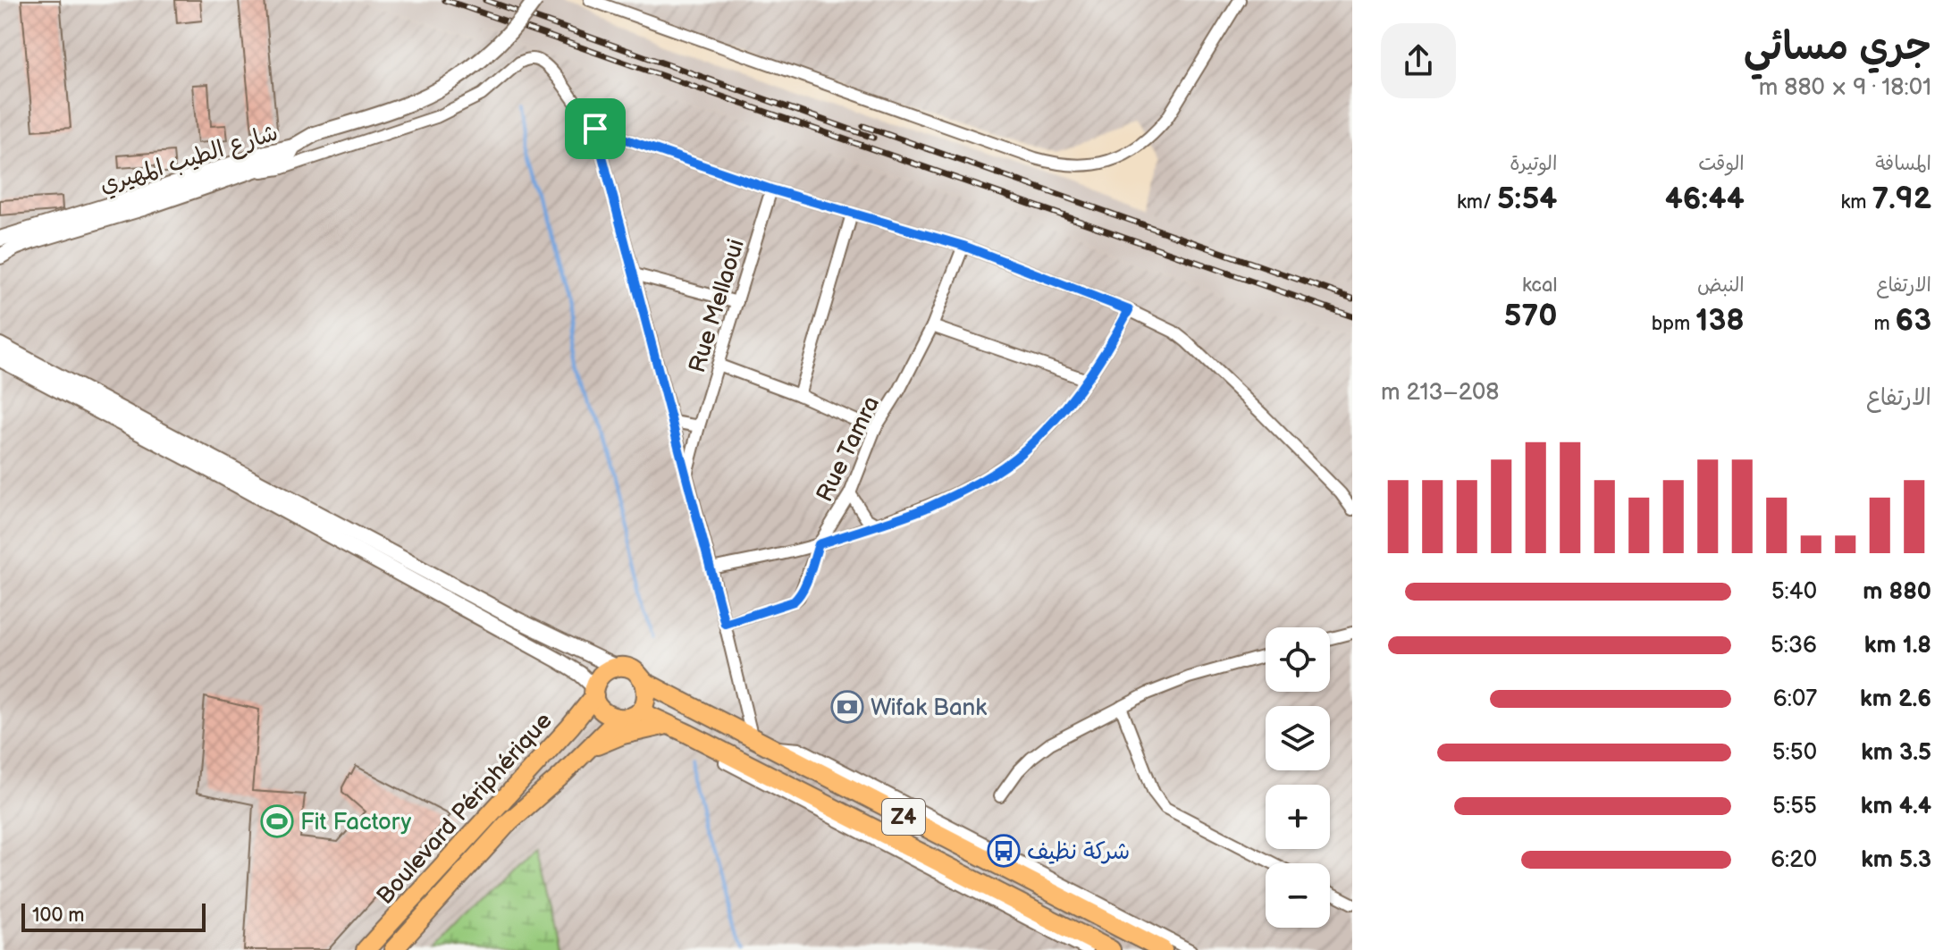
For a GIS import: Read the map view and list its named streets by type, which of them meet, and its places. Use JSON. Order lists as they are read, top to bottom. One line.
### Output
{"streets":{"highway":["Boulevard Périphérique","Z4"],"street":["شارع الطيب المهيري","Rue Mellaoui","Rue Tamra"]},"crossings":[["Boulevard Périphérique","Z4"]],"places":{"bank":["Wifak Bank"],"sports":["Fit Factory"],"bus stop":["شركة نظيف"]},"scale_bar":"100 m","page":{"heading":["جري مسائي","18:01 · 9 × 880 m"],"stats":[["المسافة","7.92 km"],["الوقت","46:44"],["الوتيرة","5:54 /km"],["الارتفاع","63 m"],["النبض","138 bpm"],["kcal","570"]],"chart":["الارتفاع","208–213 m"],"list":[{"name":"880 m","note":"5:40"},{"name":"1.8 km","note":"5:36"},{"name":"2.6 km","note":"6:07"},{"name":"3.5 km","note":"5:50"},{"name":"4.4 km","note":"5:55"},{"name":"5.3 km","note":"6:20"}],"map_buttons":["+","−"],"scale":"100 m"}}
